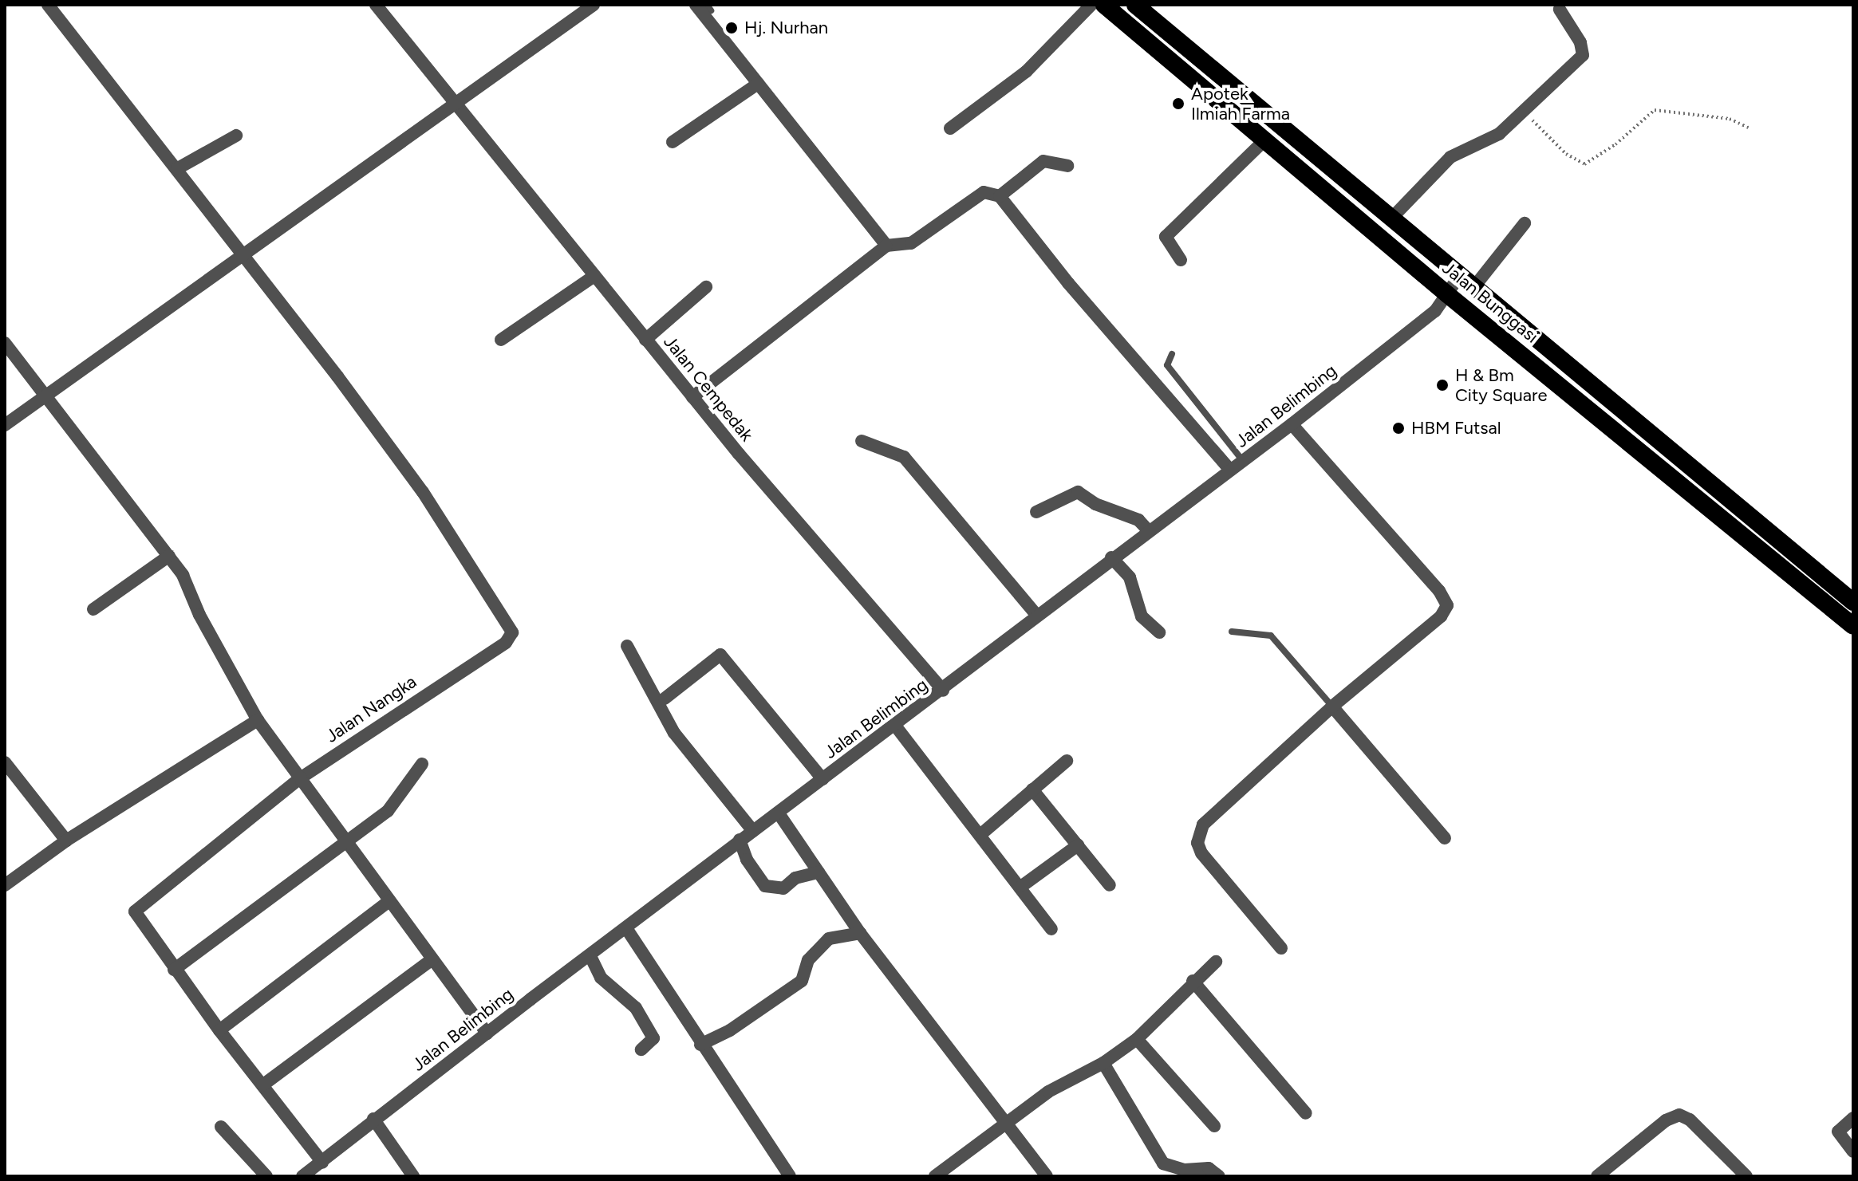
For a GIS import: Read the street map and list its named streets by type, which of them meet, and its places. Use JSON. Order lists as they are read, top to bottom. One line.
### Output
{"streets":{"highway":["Jalan Bunggasi"],"street":["Jalan Cempedak","Jalan Belimbing","Jalan Nangka"]},"crossings":[["Jalan Bunggasi","Jalan Belimbing"],["Jalan Cempedak","Jalan Belimbing"],["Jalan Belimbing","Jalan Nangka"]],"places":["Hj. Nurhan","Apotek Ilmiah Farma","H & Bm City Square","HBM Futsal"]}
